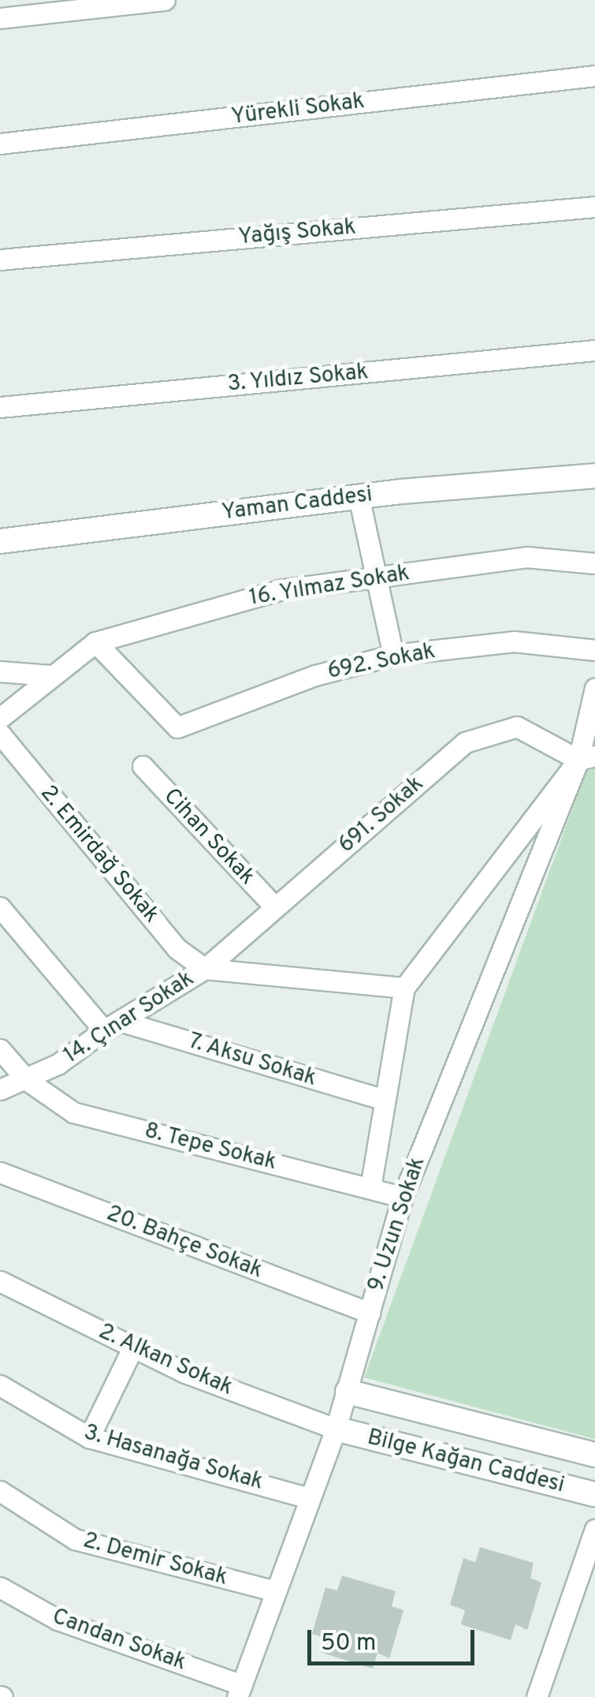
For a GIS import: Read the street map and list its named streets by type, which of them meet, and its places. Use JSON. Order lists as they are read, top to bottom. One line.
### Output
{"streets":{"main road":["Yaman Caddesi","Bilge Kağan Caddesi"],"street":["Yürekli Sokak","Yağış Sokak","3. Yıldız Sokak","16. Yılmaz Sokak","692. Sokak","691. Sokak","Cihan Sokak","2. Emirdağ Sokak","14. Çınar Sokak","7. Aksu Sokak","8. Tepe Sokak","9. Uzun Sokak","20. Bahçe Sokak","2. Alkan Sokak","3. Hasanağa Sokak","2. Demir Sokak","Candan Sokak"]},"crossings":[["16. Yılmaz Sokak","692. Sokak"],["691. Sokak","Cihan Sokak"],["691. Sokak","2. Emirdağ Sokak"],["691. Sokak","14. Çınar Sokak"],["691. Sokak","9. Uzun Sokak"],["2. Emirdağ Sokak","14. Çınar Sokak"],["14. Çınar Sokak","7. Aksu Sokak"],["14. Çınar Sokak","8. Tepe Sokak"],["8. Tepe Sokak","9. Uzun Sokak"],["9. Uzun Sokak","20. Bahçe Sokak"],["9. Uzun Sokak","2. Alkan Sokak"],["9. Uzun Sokak","3. Hasanağa Sokak"],["9. Uzun Sokak","Bilge Kağan Caddesi"],["9. Uzun Sokak","2. Demir Sokak"],["9. Uzun Sokak","Candan Sokak"],["2. Alkan Sokak","Bilge Kağan Caddesi"]],"scale_bar":"50 m"}
